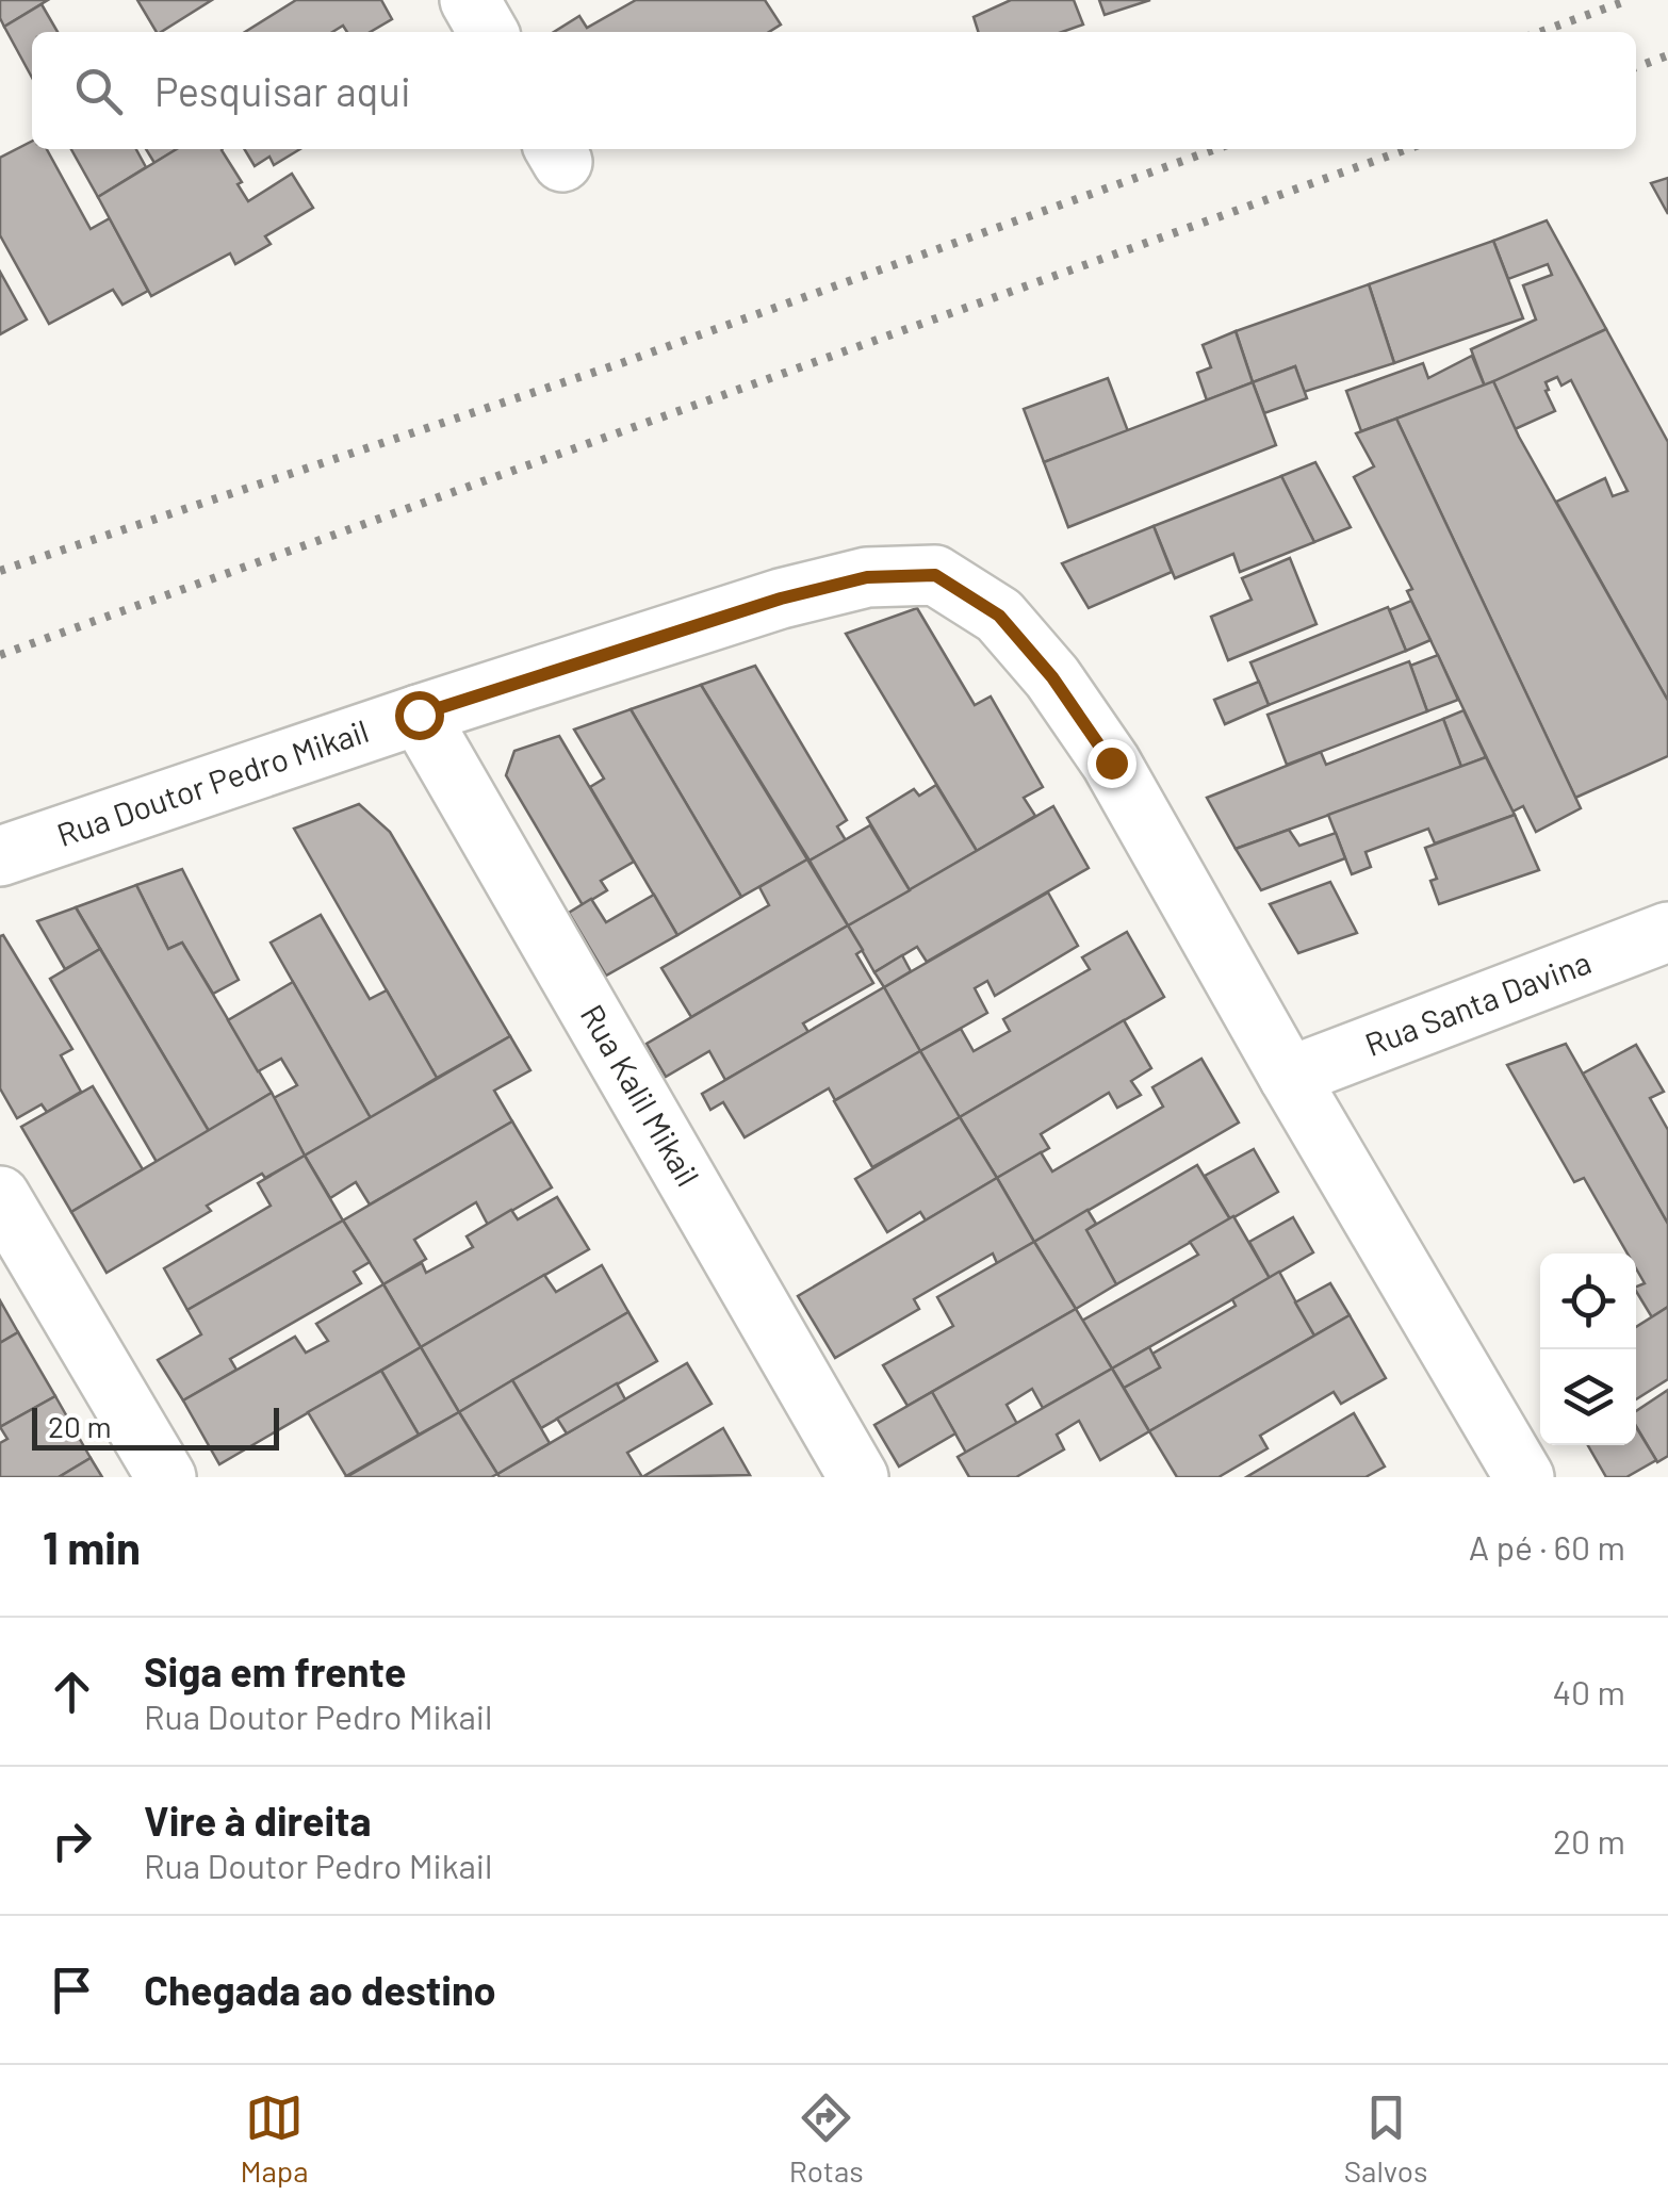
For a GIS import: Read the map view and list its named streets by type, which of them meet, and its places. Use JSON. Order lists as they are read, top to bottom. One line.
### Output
{"streets":{"street":["Rua Doutor Pedro Mikail","Rua Santa Davina","Rua Kalil Mikail"]},"crossings":[["Rua Doutor Pedro Mikail","Rua Santa Davina"],["Rua Doutor Pedro Mikail","Rua Kalil Mikail"]],"scale_bar":"20 m","page":{"search":"Pesquisar aqui","scale":"20 m","heading":["1 min","A pé · 60 m"],"list":[["Siga em frente","Rua Doutor Pedro Mikail","40 m"],["Vire à direita","Rua Doutor Pedro Mikail","20 m"],"Chegada ao destino"],"nav":["Mapa","Rotas","Salvos"]}}
